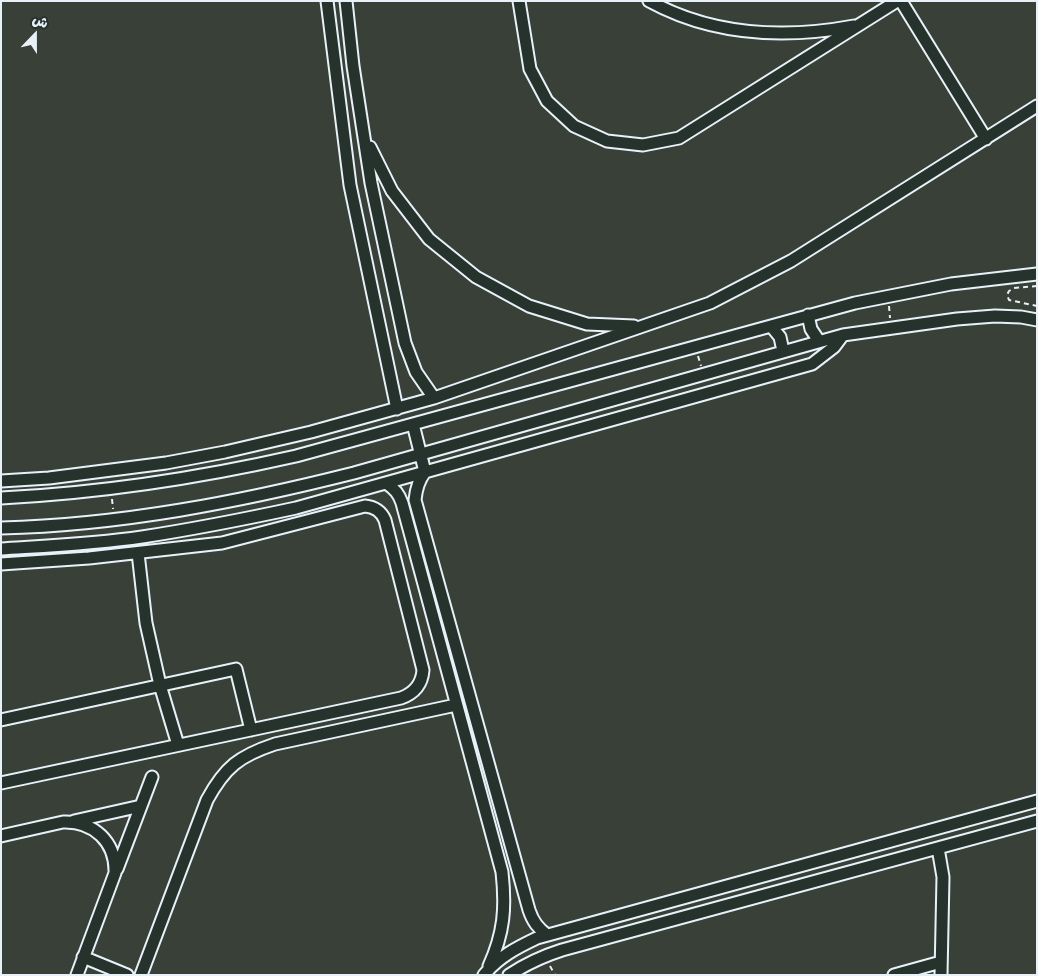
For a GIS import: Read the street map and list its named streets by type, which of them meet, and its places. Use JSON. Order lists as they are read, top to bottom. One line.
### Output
{"north":"top"}
